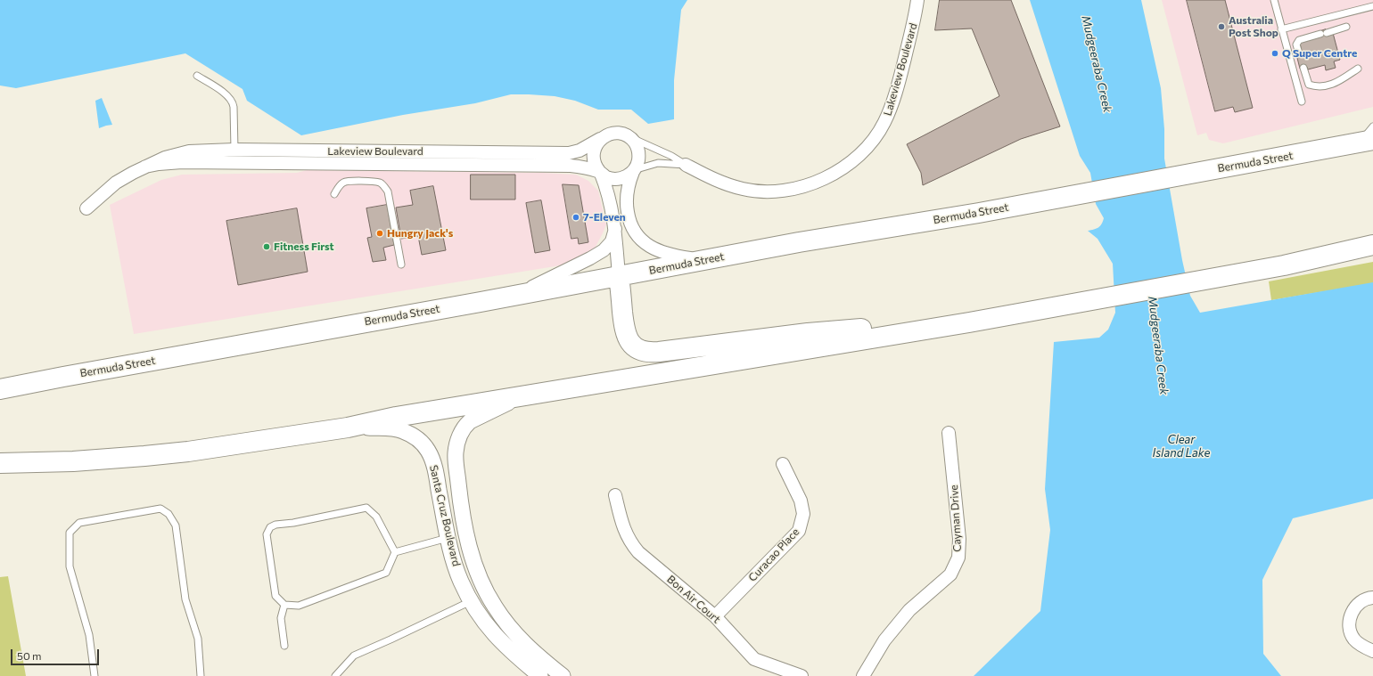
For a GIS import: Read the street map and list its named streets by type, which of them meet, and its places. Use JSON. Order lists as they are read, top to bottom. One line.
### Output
{"streets":{"main road":["Bermuda Street"],"street":["Lakeview Boulevard","Santa Cruz Boulevard","Cayman Drive","Curacao Place","Bon Air Court"]},"crossings":[["Curacao Place","Bon Air Court"]],"water":["Mudgeeraba Creek","Clear Island Lake"],"places":["Australia Post Shop","Q Super Centre","7-Eleven","Hungry Jack's","Fitness First"],"scale_bar":"50 m"}
